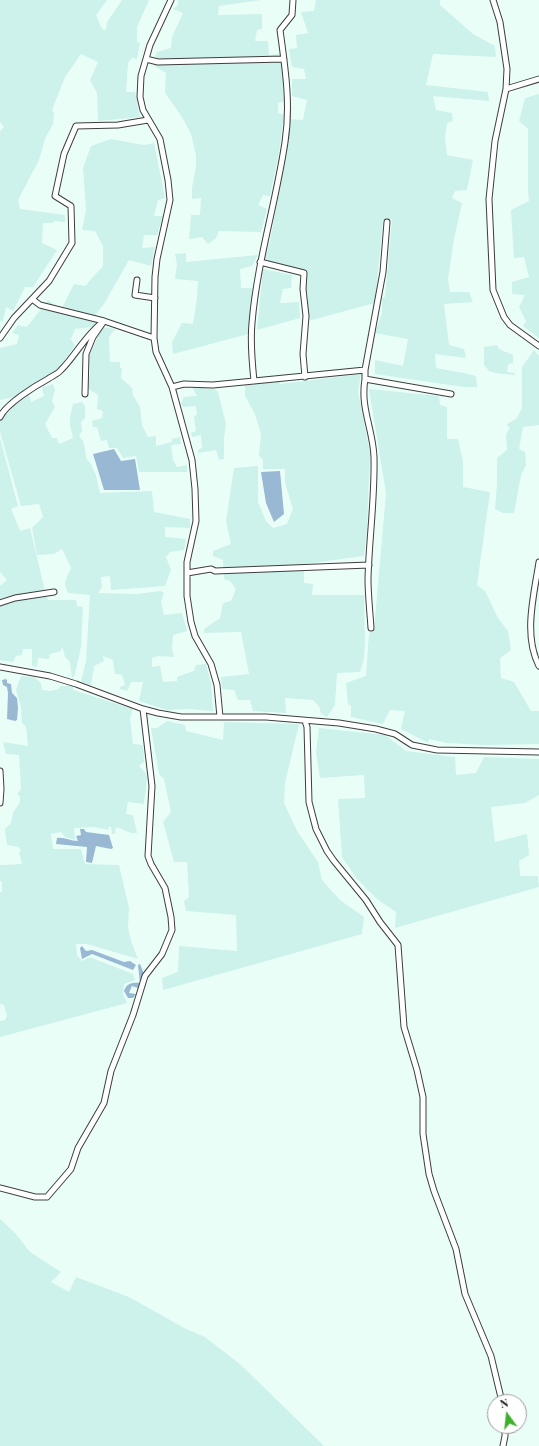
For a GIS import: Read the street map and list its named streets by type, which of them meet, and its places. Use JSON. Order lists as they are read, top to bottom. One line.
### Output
{"north":"top"}
